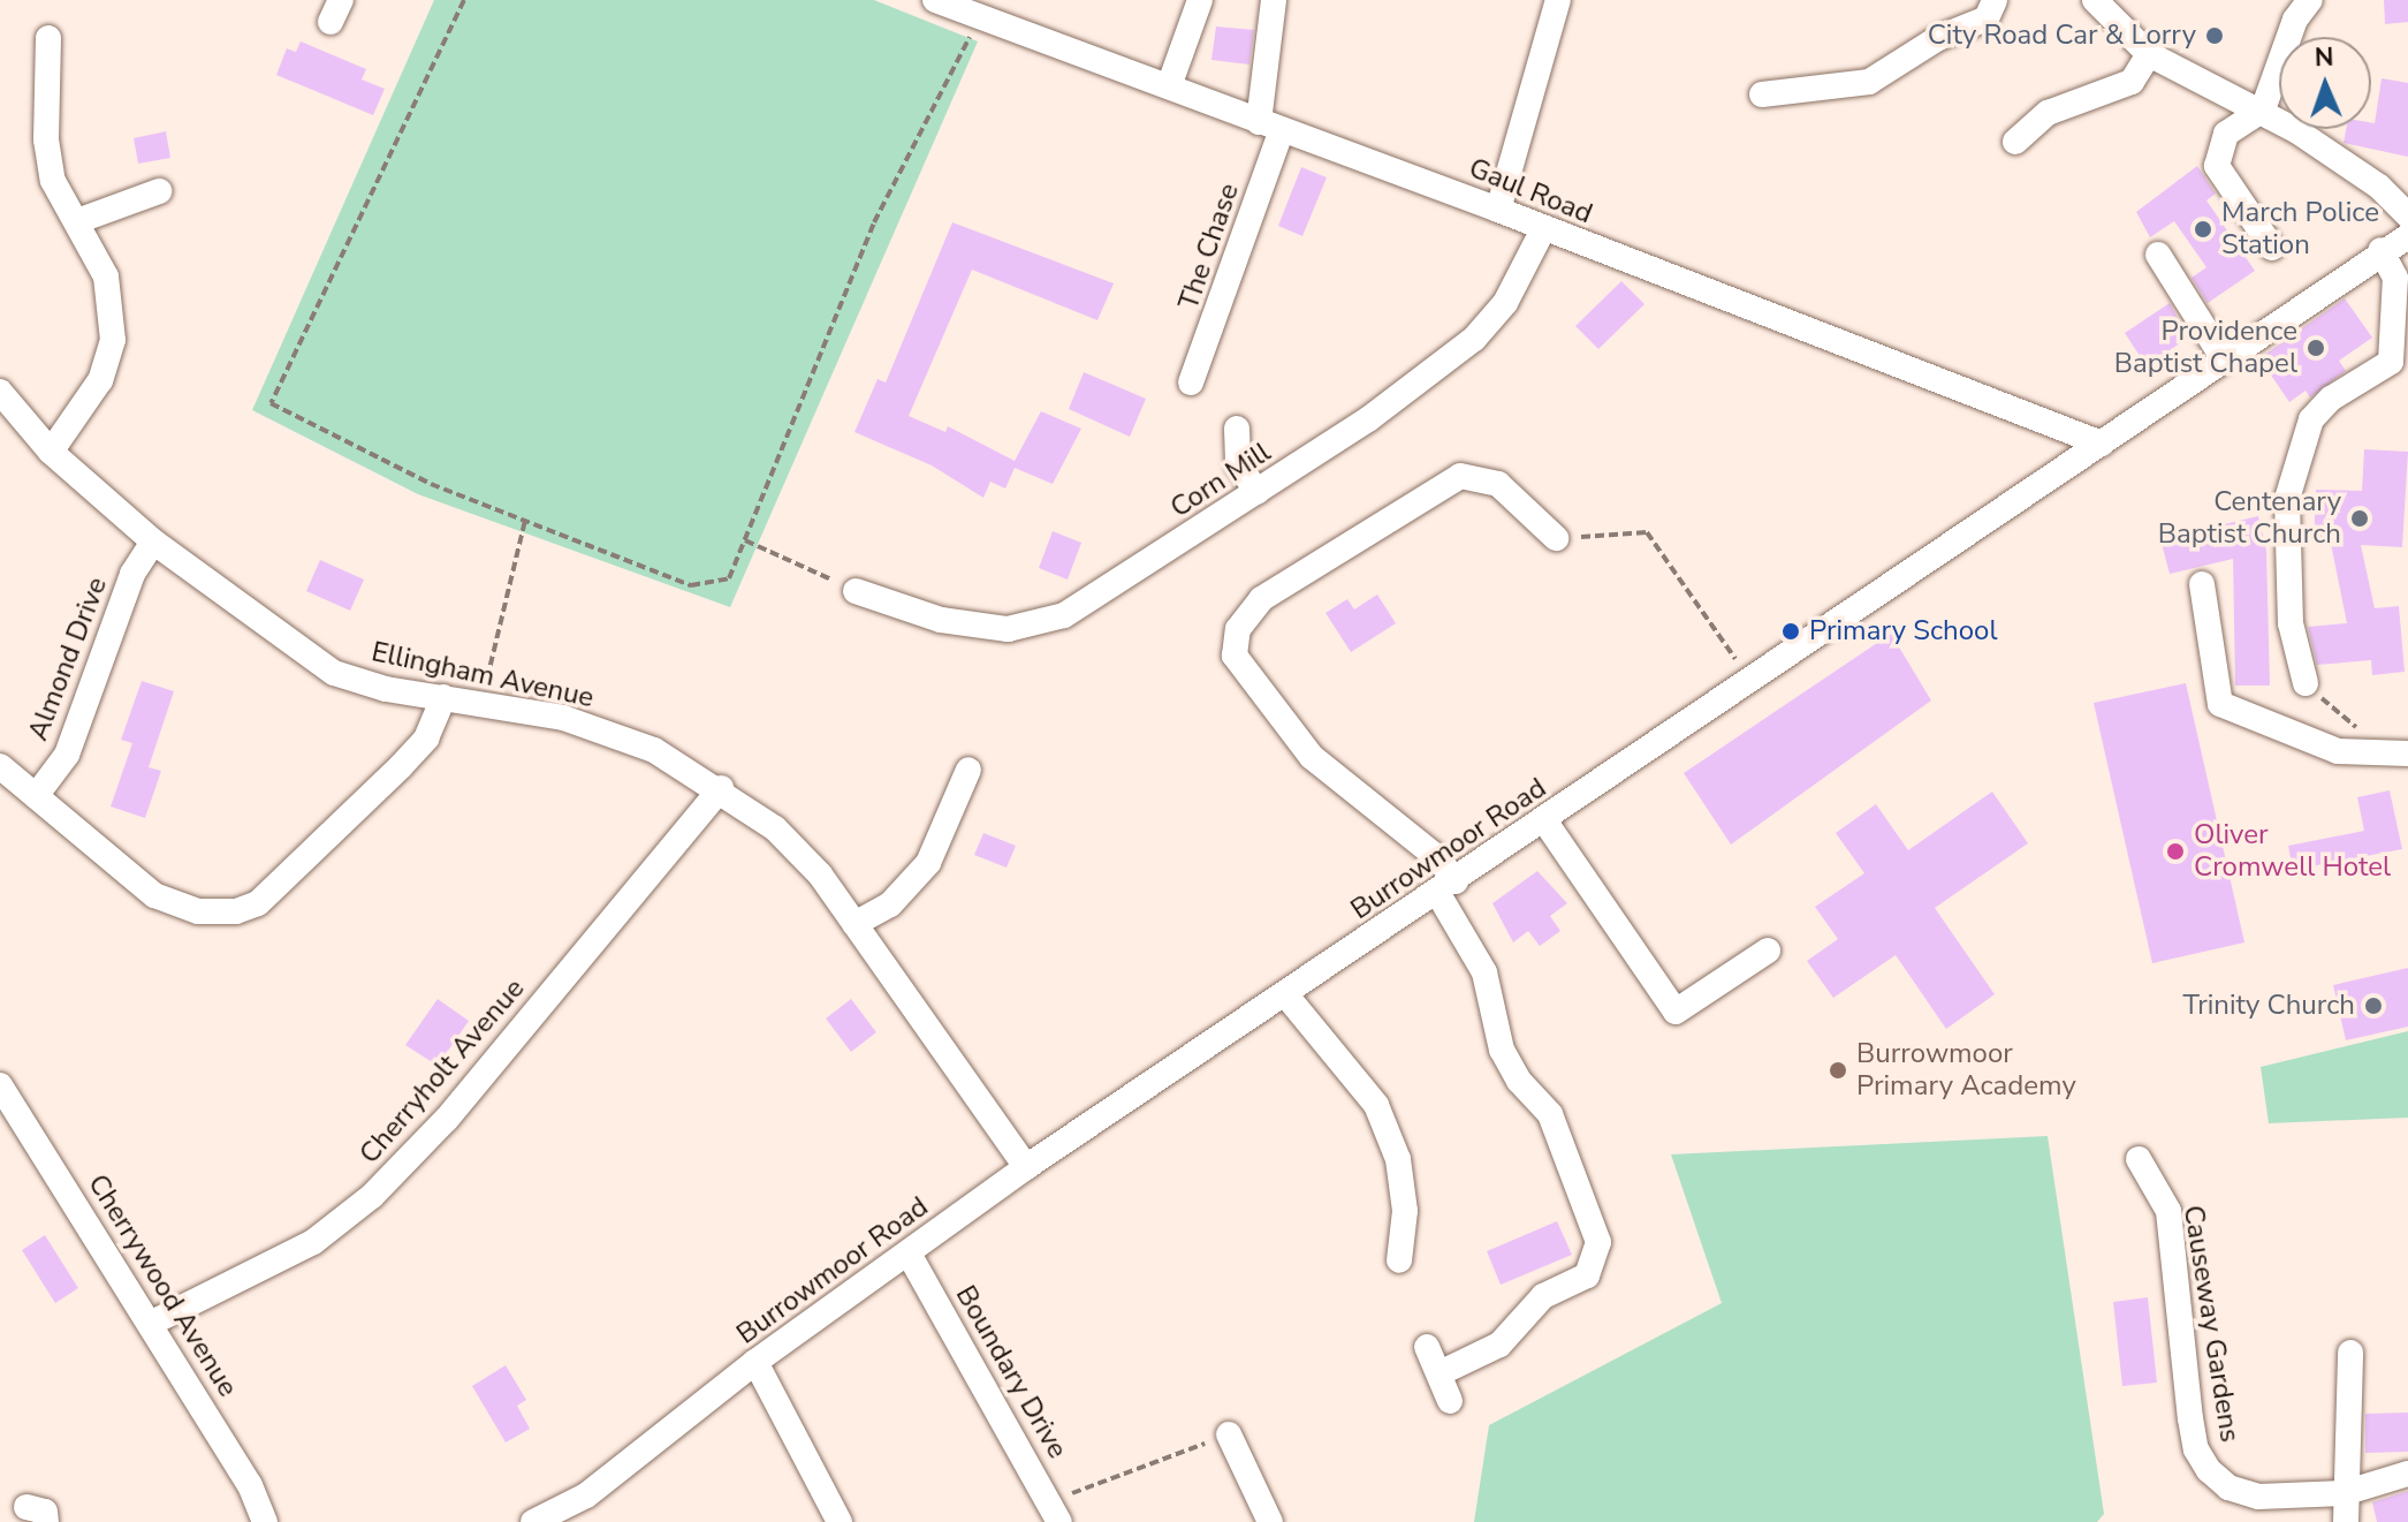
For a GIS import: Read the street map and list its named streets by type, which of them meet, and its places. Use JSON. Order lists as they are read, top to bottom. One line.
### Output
{"streets":{"street":["Gaul Road","The Chase","Corn Mill","Almond Drive","Ellingham Avenue","Burrowmoor Road","Cherryholt Avenue","Cherrywood Avenue","Causeway Gardens","Boundary Drive"]},"crossings":[["Gaul Road","The Chase"],["Gaul Road","Corn Mill"],["Gaul Road","Burrowmoor Road"],["Almond Drive","Ellingham Avenue"],["Ellingham Avenue","Burrowmoor Road"],["Ellingham Avenue","Cherryholt Avenue"],["Burrowmoor Road","Boundary Drive"],["Cherryholt Avenue","Cherrywood Avenue"]],"places":["City Road Car & Lorry","March Police Station","Providence Baptist Chapel","Centenary Baptist Church","Primary School","Oliver Cromwell Hotel","Trinity Church","Burrowmoor Primary Academy"],"north":"top"}
